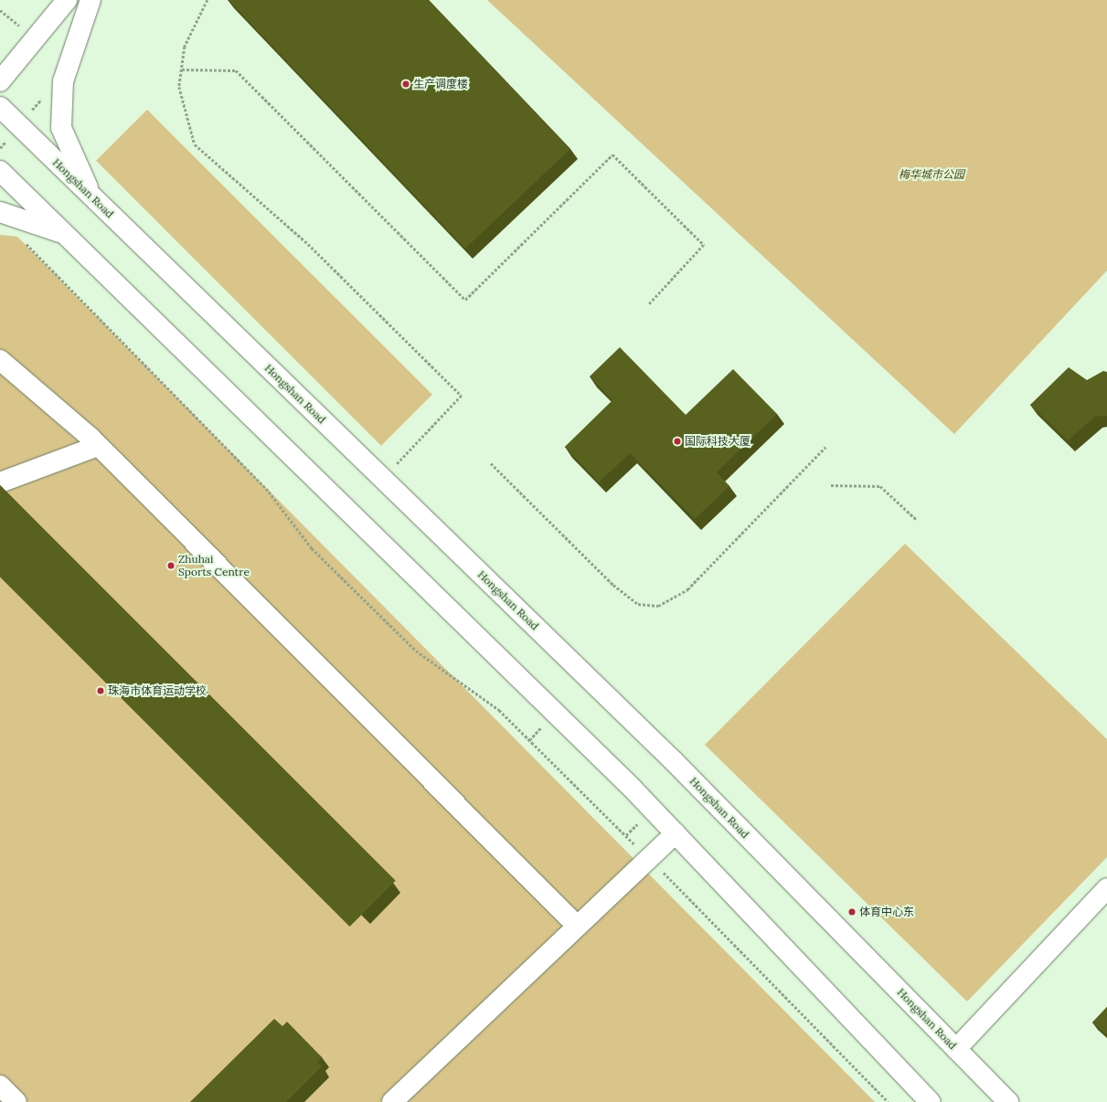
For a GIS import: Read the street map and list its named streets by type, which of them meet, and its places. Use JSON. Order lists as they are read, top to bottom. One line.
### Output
{"streets":{"main road":["Hongshan Road"]},"parks":["梅华城市公园"],"places":["生产调度楼","国际科技大厦","Zhuhai Sports Centre","珠海市体育运动学校","体育中心东"]}
